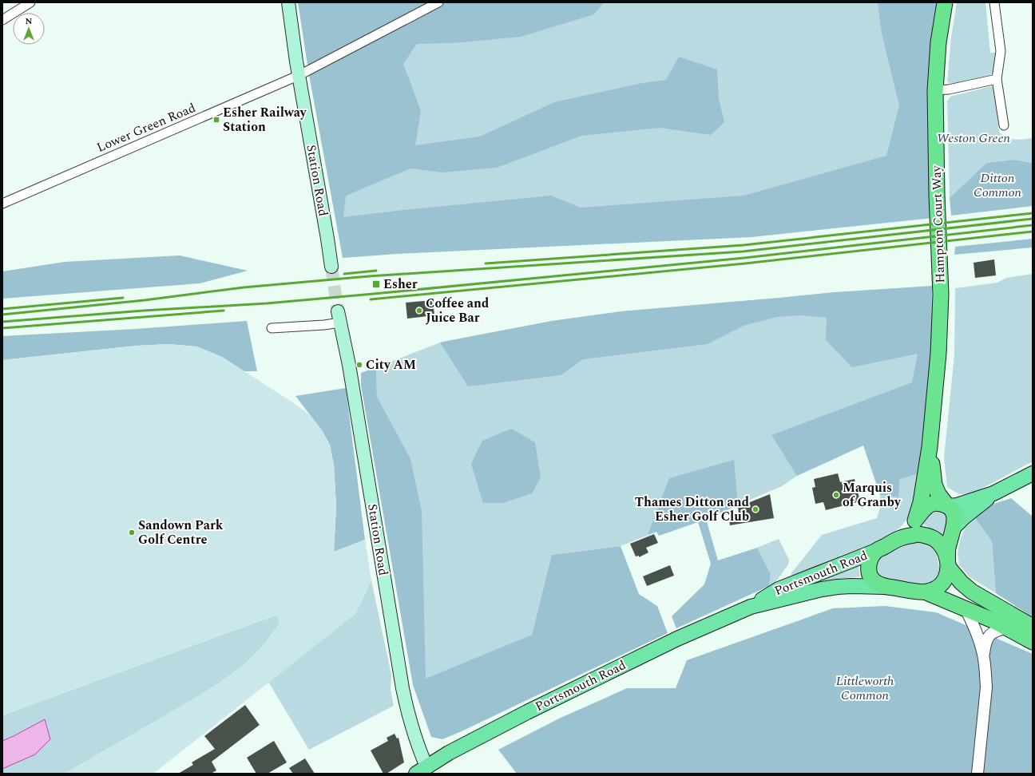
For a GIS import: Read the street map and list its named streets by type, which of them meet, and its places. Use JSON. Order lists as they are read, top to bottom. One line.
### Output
{"streets":{"highway":["Hampton Court Way"],"main road":["Station Road","Portsmouth Road"],"street":["Lower Green Road"]},"crossings":[["Lower Green Road","Station Road"],["Station Road","Portsmouth Road"]],"parks":["Weston Green","Ditton Common","Littleworth Common"],"places":{"transit":["Esher Railway Station","Esher"],"other":["Coffee and Juice Bar","City AM","Marquis of Granby","Thames Ditton and Esher Golf Club","Sandown Park Golf Centre"]},"north":"top"}
